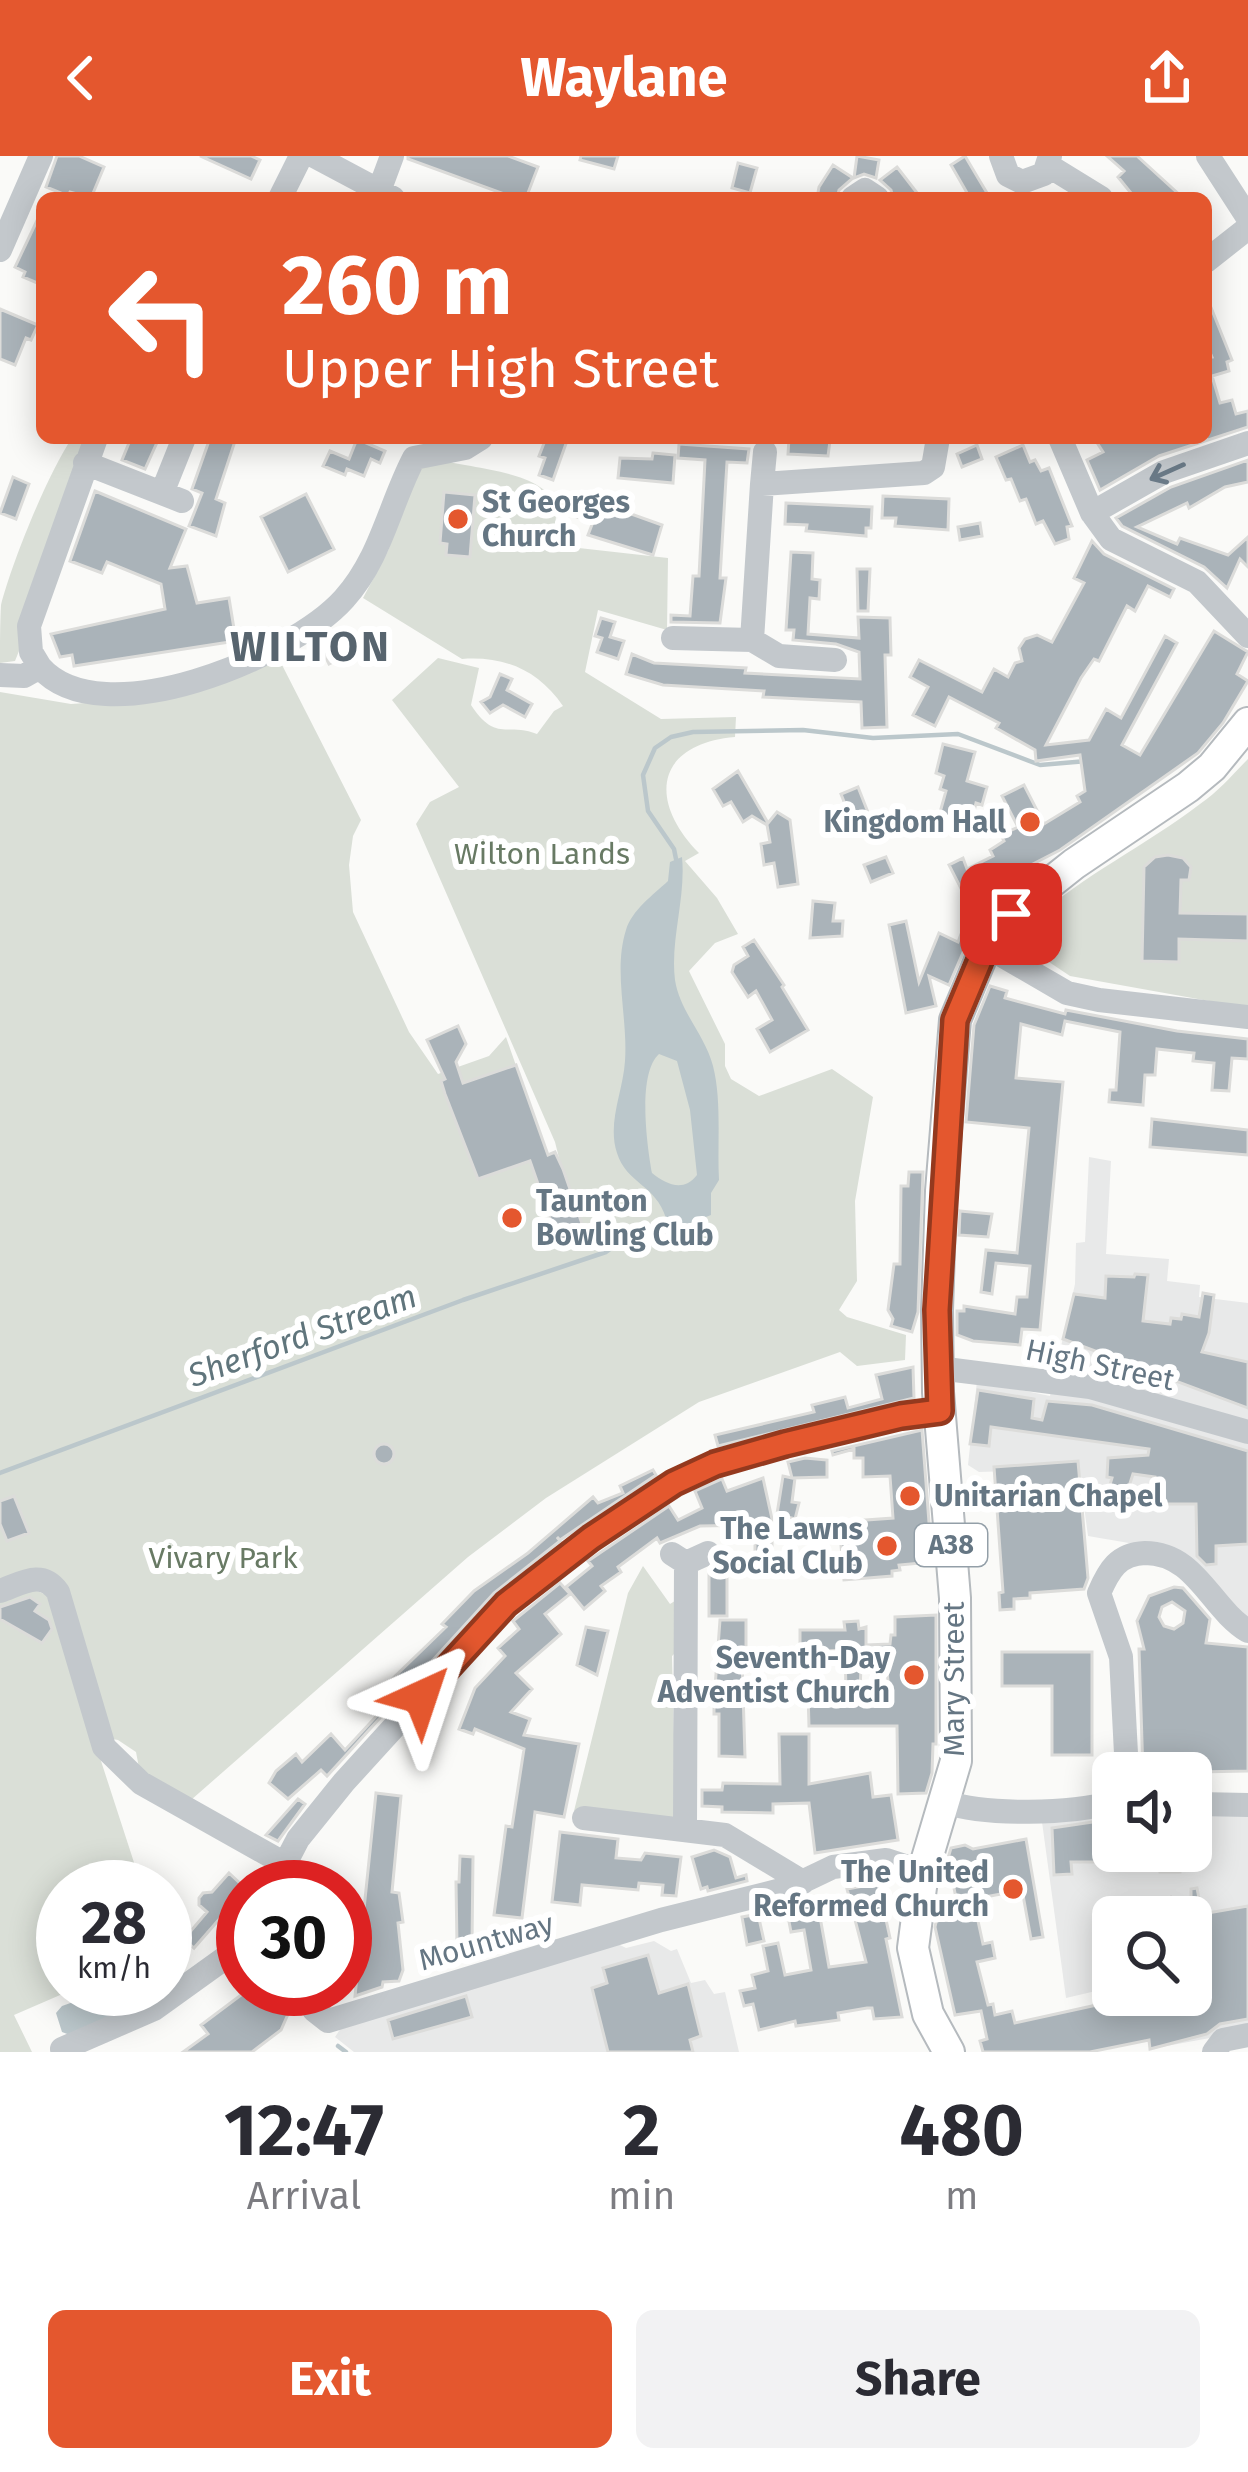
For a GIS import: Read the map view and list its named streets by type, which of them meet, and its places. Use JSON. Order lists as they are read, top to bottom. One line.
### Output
{"streets":{"main road":["A38","Mary Street"],"street":["High Street","Mountway"]},"crossings":[["High Street","A38"],["A38","Mary Street"],["A38","Mountway"]],"districts":["WILTON"],"water":["Sherford Stream"],"parks":["Wilton Lands","Vivary Park"],"places":["St Georges Church","Kingdom Hall","Taunton Bowling Club","Unitarian Chapel","The Lawns Social Club","Seventh-Day Adventist Church","The United Reformed Church"],"page":{"header":"Waylane","turn":["260 m","Upper High Street"],"speed":"28 km/h","limit":"30","eta":["12:47","Arrival","2","min","480","m"],"buttons":["Exit","Share"]}}
